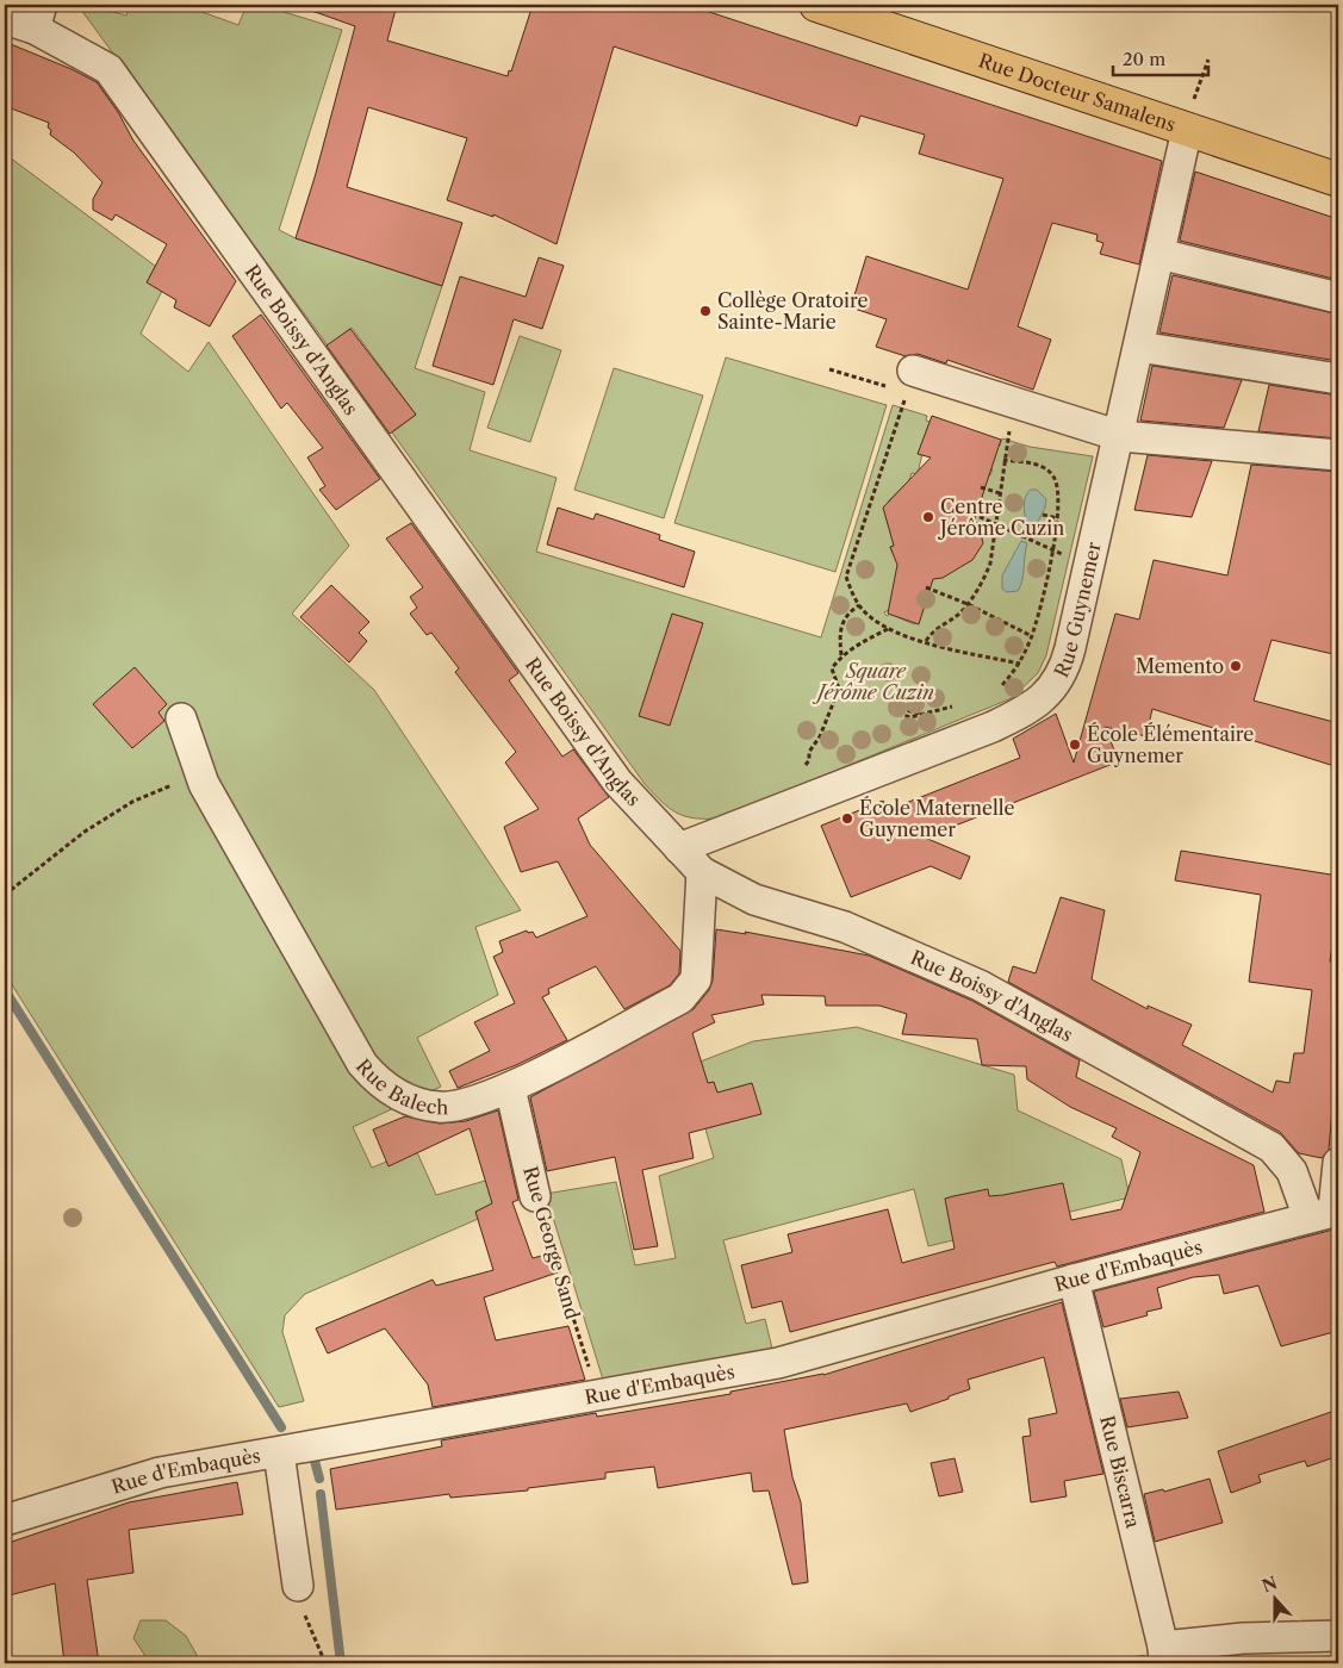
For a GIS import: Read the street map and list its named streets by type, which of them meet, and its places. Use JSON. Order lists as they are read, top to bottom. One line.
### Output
{"streets":{"main road":["Rue Docteur Samalens"],"street":["Rue Boissy d'Anglas","Rue Guynemer","Rue Balech","Rue George Sand","Rue d'Embaquès","Rue Biscarra"]},"crossings":[["Rue Docteur Samalens","Rue Guynemer"],["Rue Boissy d'Anglas","Rue Guynemer"],["Rue Boissy d'Anglas","Rue Balech"],["Rue Boissy d'Anglas","Rue d'Embaquès"],["Rue Balech","Rue George Sand"],["Rue George Sand","Rue d'Embaquès"],["Rue d'Embaquès","Rue Biscarra"]],"parks":["Square Jérôme Cuzin"],"places":["Collège Oratoire Sainte-Marie","Centre Jérôme Cuzin","Memento","École Élémentaire Guynemer","École Maternelle Guynemer"],"scale_bar":"20 m","north":"top"}
